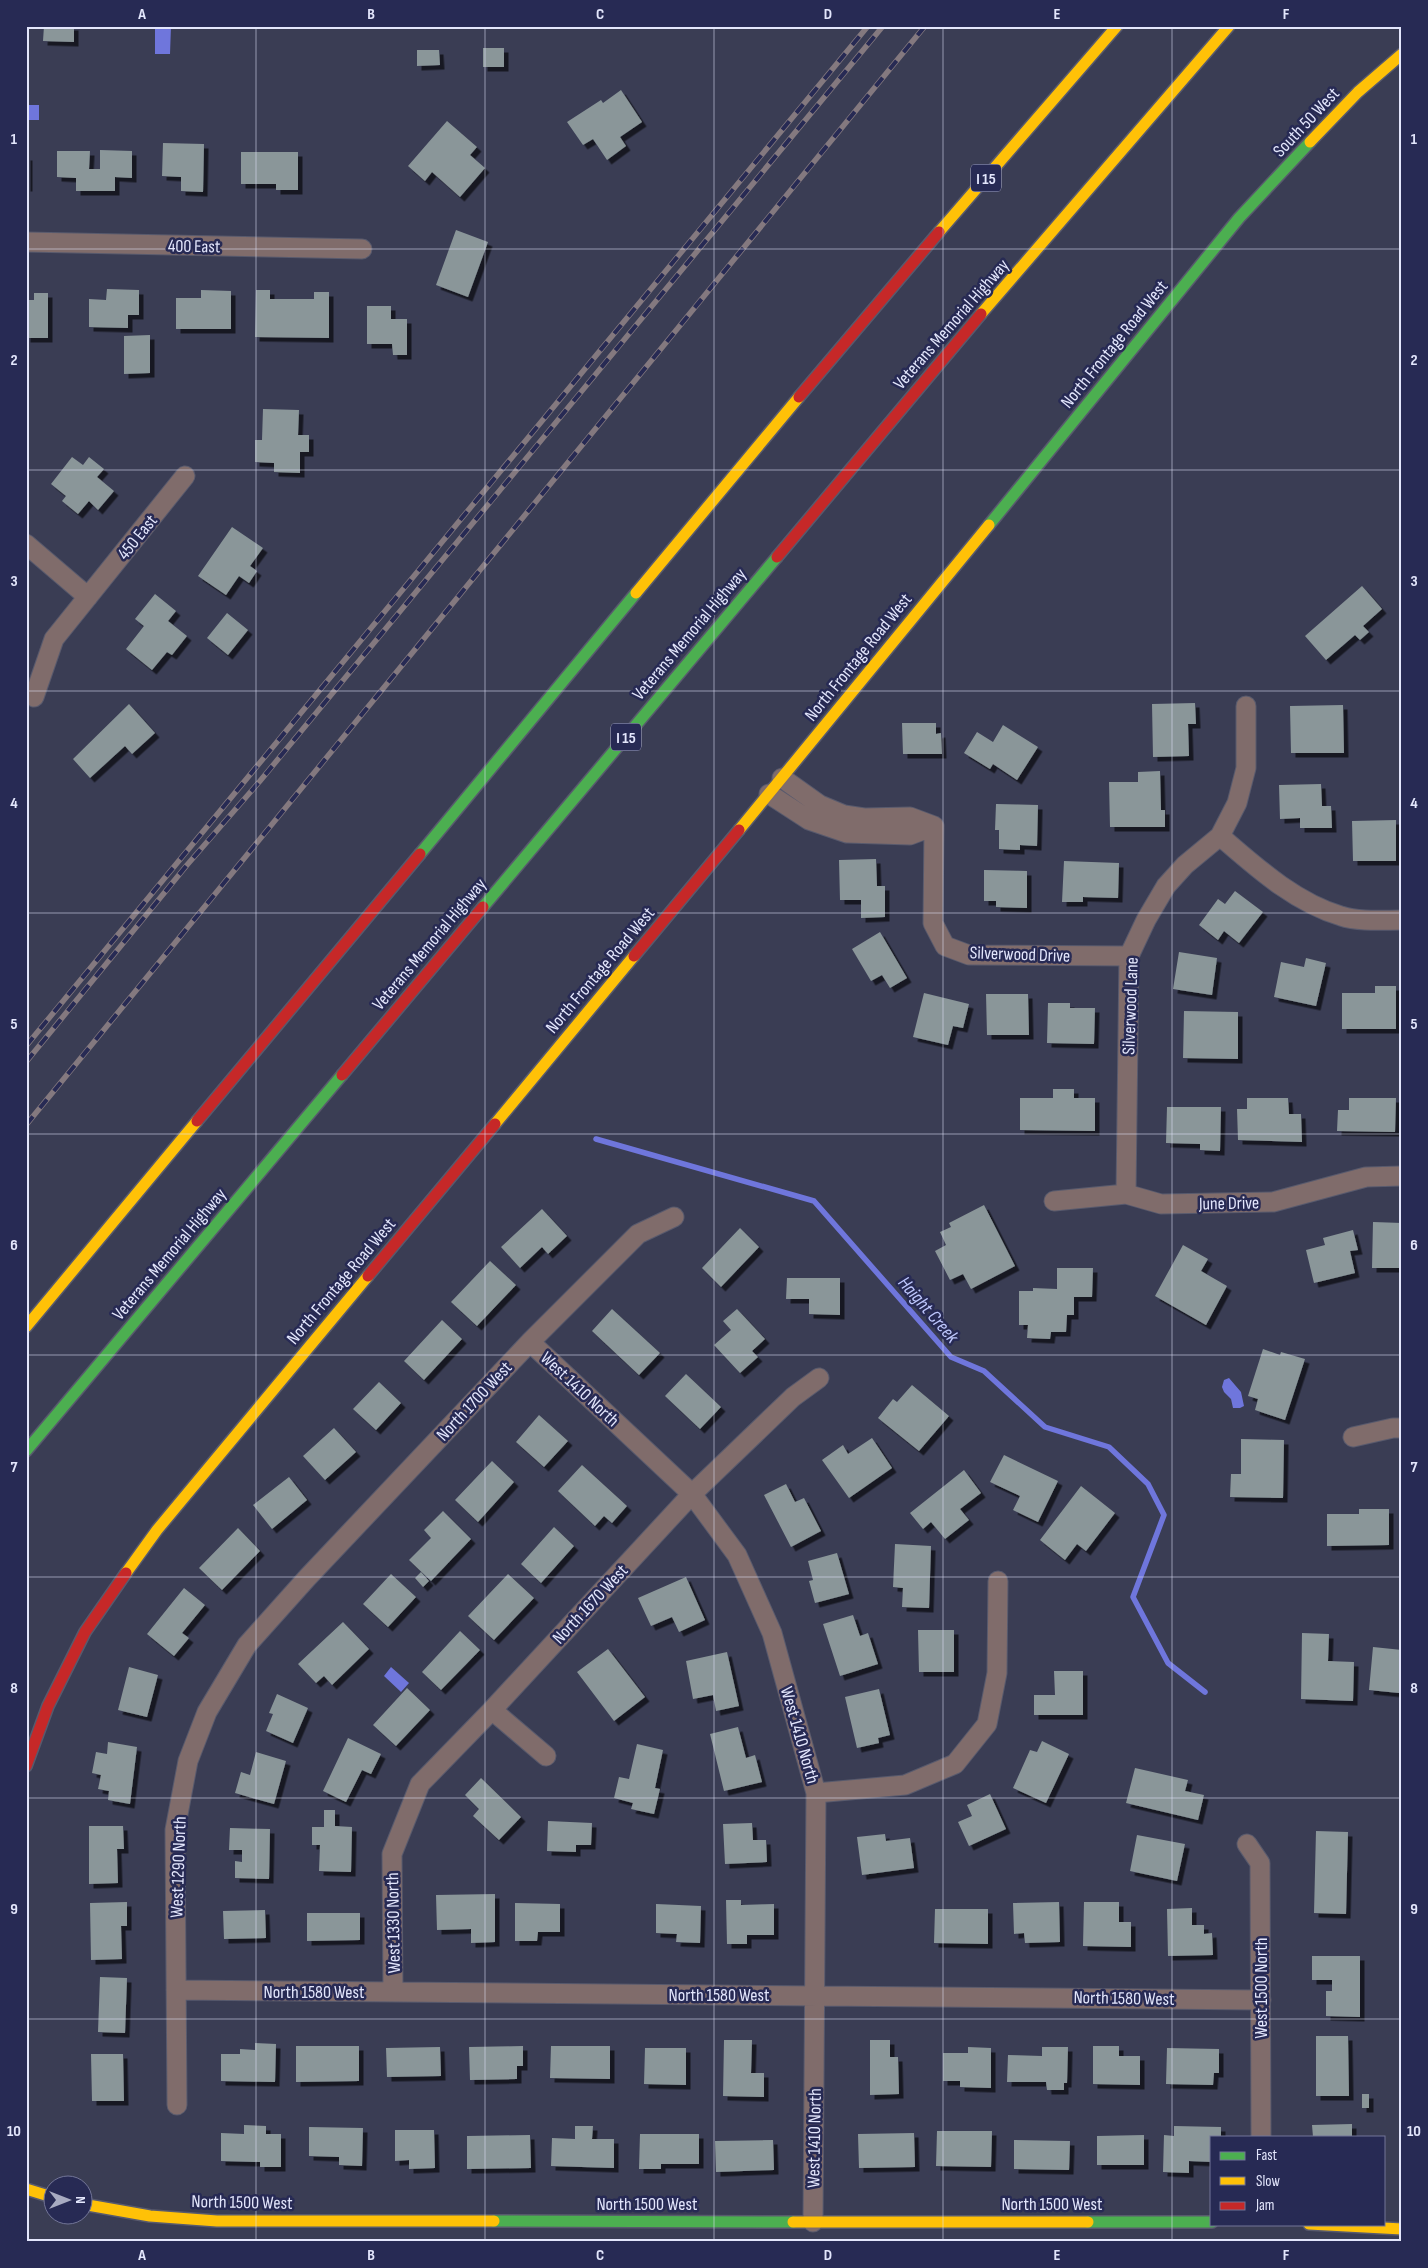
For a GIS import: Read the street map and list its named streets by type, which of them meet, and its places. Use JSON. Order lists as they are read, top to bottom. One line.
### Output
{"streets":{"main road":["South 50 West","I 15","Veterans Memorial Highway","North Frontage Road West","North 1500 West"],"street":["400 East","450 East","Silverwood Drive","Silverwood Lane","June Drive","West 1410 North","North 1700 West","North 1670 West","West 1290 North","West 1330 North","West 1500 North","North 1580 West"]},"crossings":[["South 50 West","North Frontage Road West"],["Silverwood Drive","Silverwood Lane"],["Silverwood Lane","June Drive"],["West 1410 North","North 1700 West"],["West 1410 North","North 1670 West"],["West 1410 North","North 1580 West"],["West 1410 North","North 1500 West"],["North 1700 West","West 1290 North"],["North 1670 West","West 1330 North"],["West 1290 North","North 1580 West"],["West 1330 North","North 1580 West"],["West 1500 North","North 1580 West"]],"water":["Haight Creek"],"legend":["Fast","Slow","Jam"],"north":"right","grid":{"columns":["A","B","C","D","E","F"],"rows":["1","2","3","4","5","6","7","8","9","10"]}}
